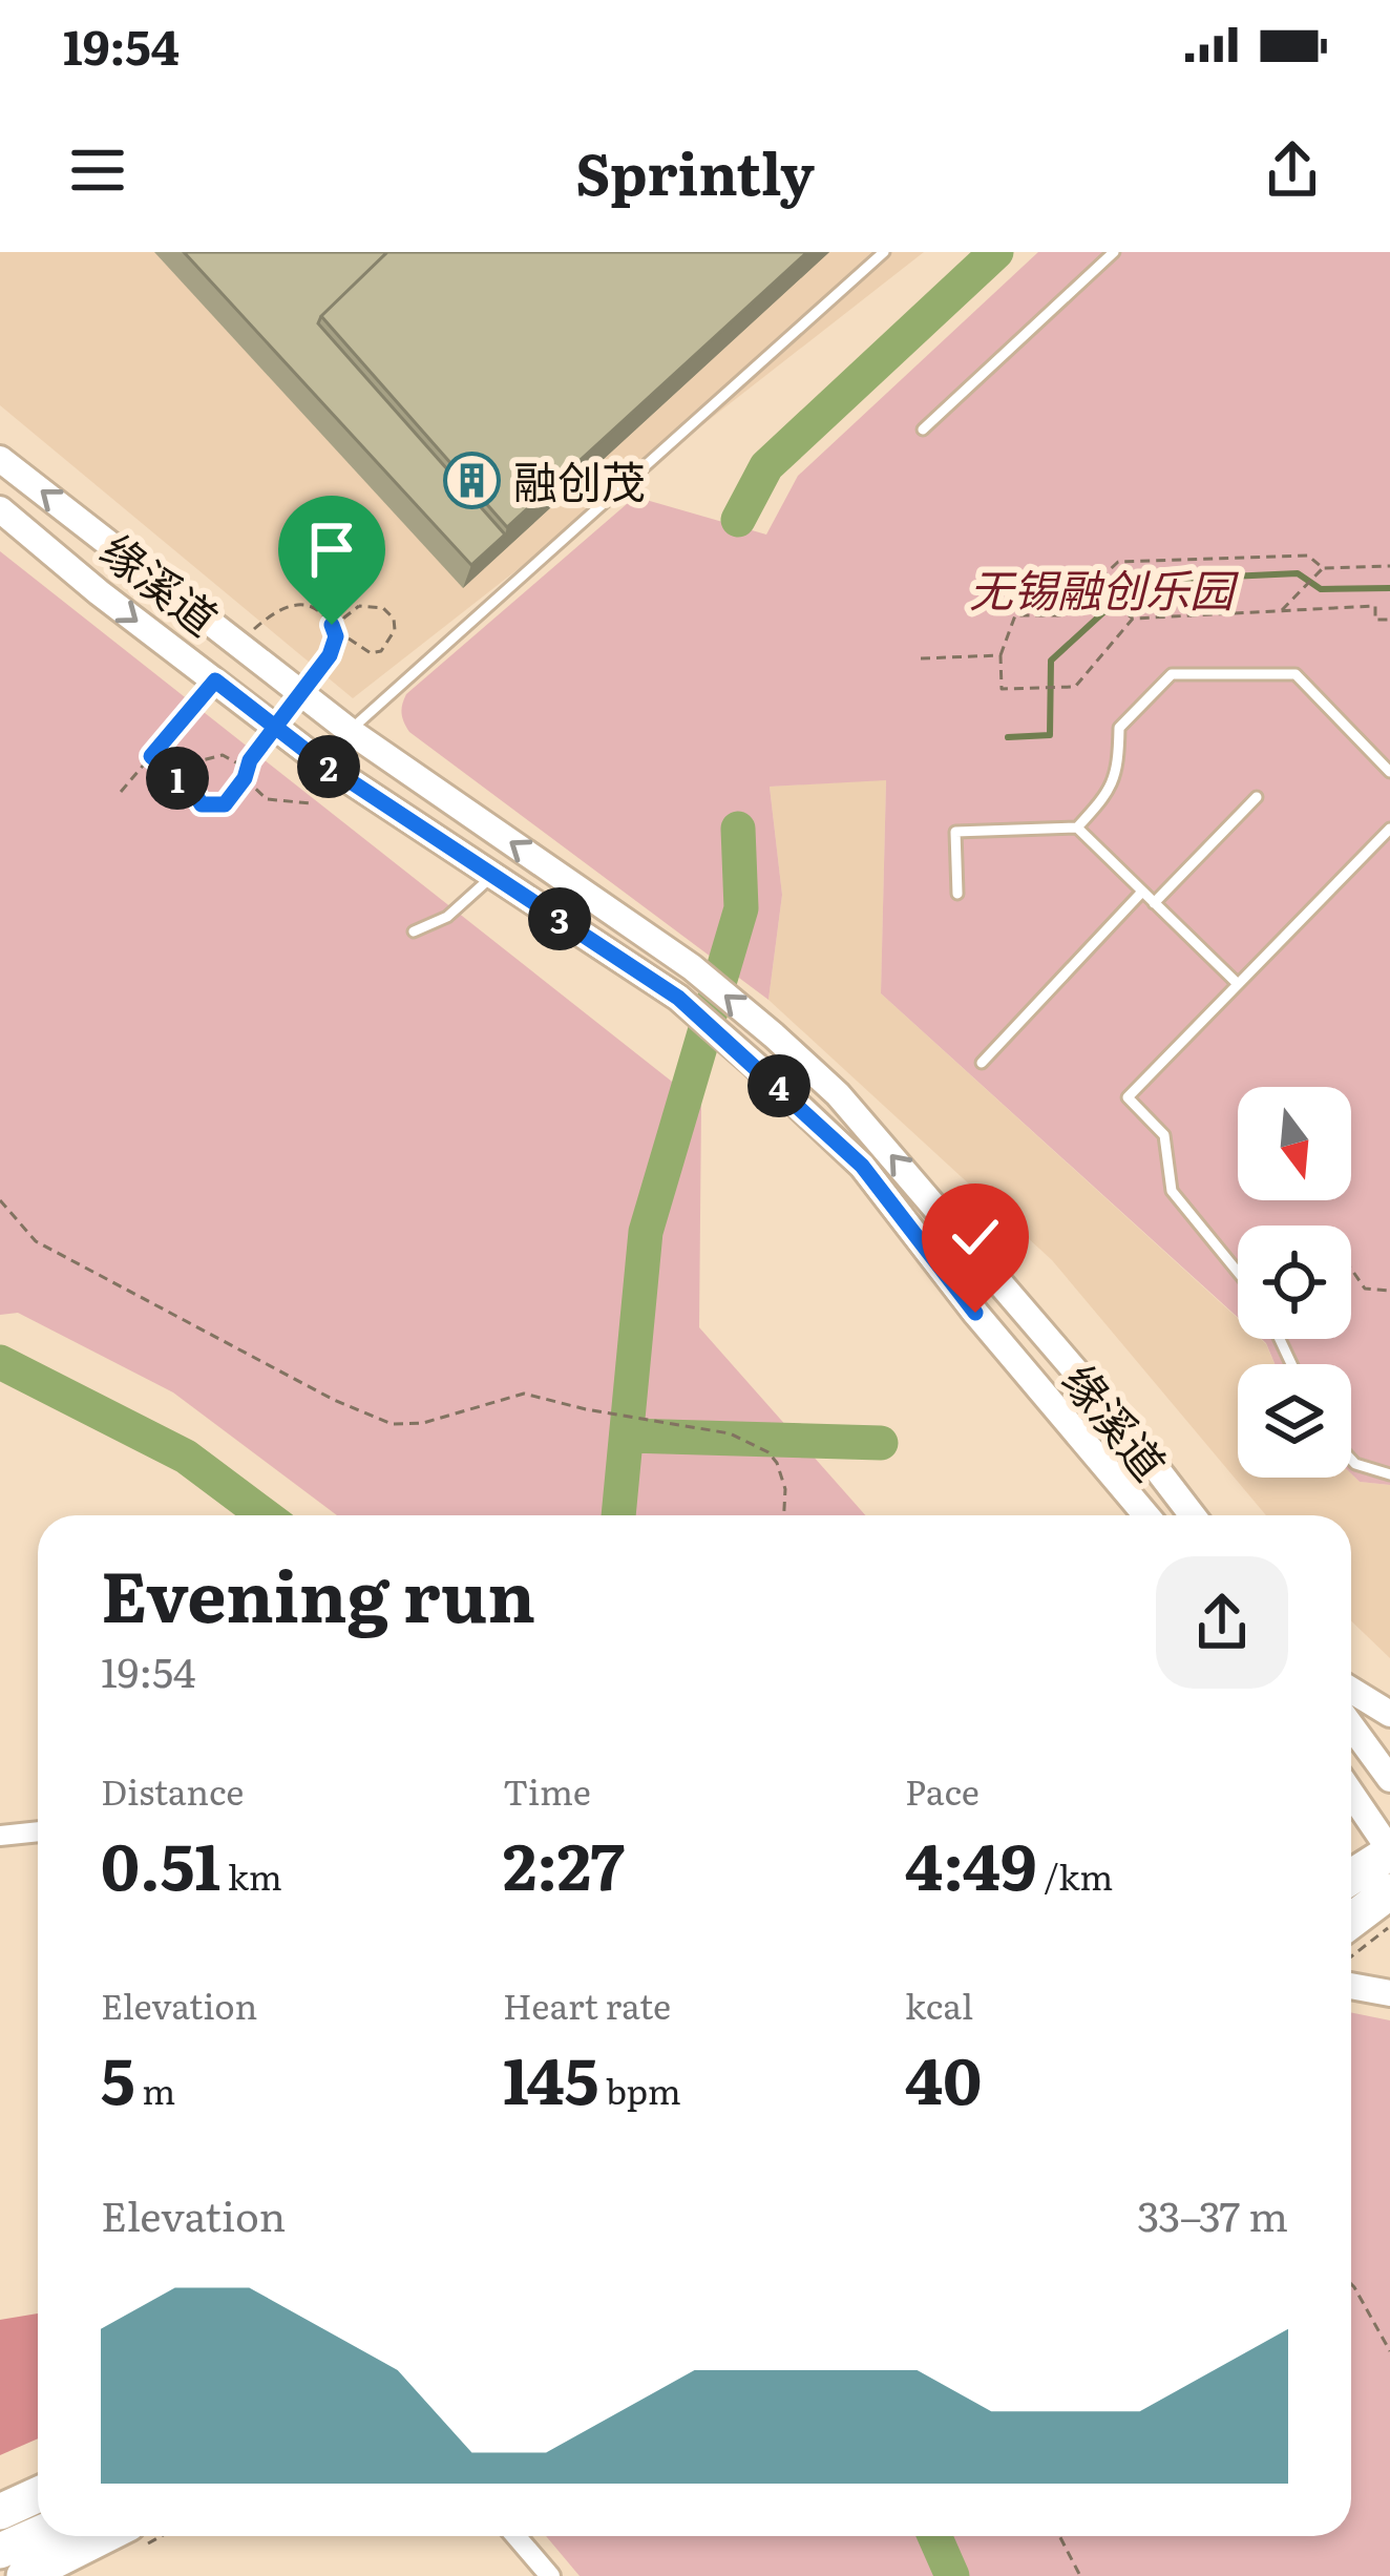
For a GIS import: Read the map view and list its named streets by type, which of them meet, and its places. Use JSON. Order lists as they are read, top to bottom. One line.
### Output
{"streets":{"main road":["缘溪道"]},"parks":["无锡融创乐园"],"places":{"building":["融创茂"]},"north":"bottom","page":{"status":"19:54","header":"Sprintly","pins":["2","1","3","4"],"heading":["Evening run","19:54"],"stats":[["Distance","0.51 km"],["Time","2:27"],["Pace","4:49 /km"],["Elevation","5 m"],["Heart rate","145 bpm"],["kcal","40"]],"chart":["Elevation","33–37 m"]}}
